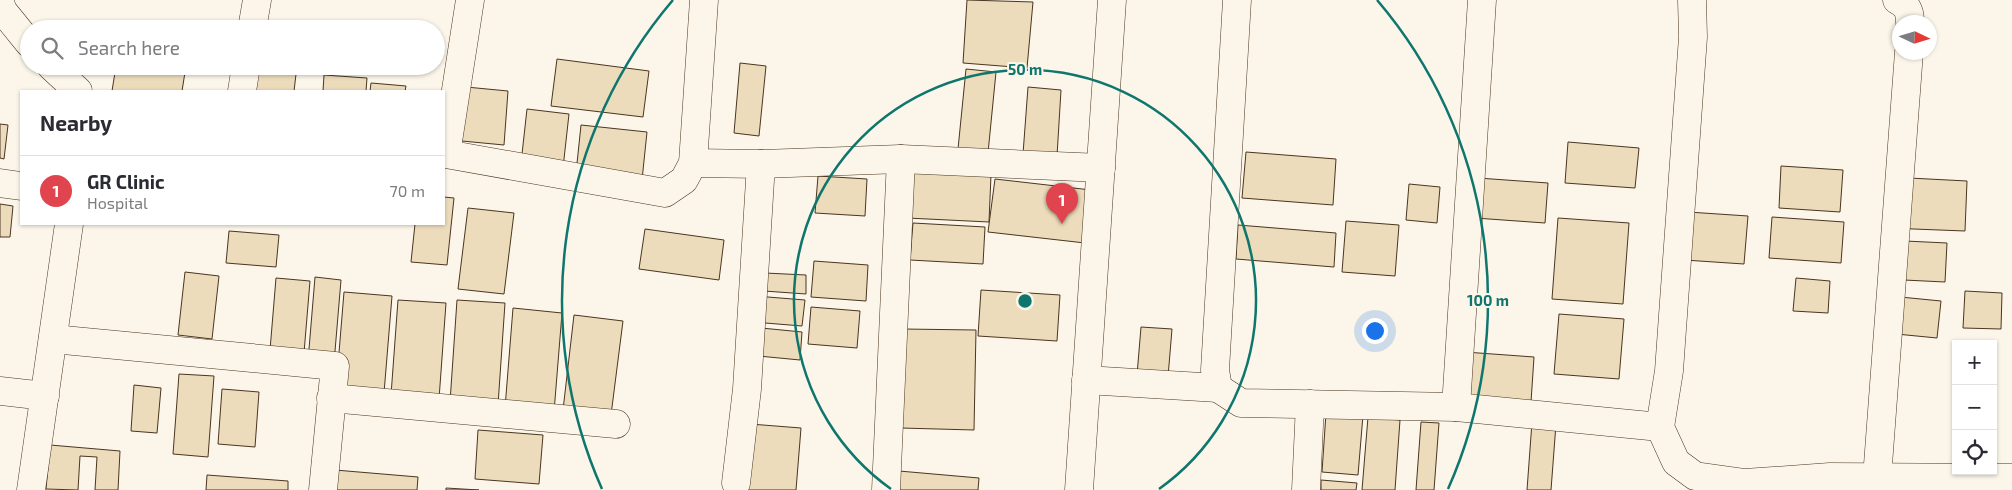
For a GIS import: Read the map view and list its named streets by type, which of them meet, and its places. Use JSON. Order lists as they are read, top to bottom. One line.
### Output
{"north":"right","page":{"search":"Search here","heading":"Nearby","list":[{"mark":"1","name":"GR Clinic","note":"Hospital","value":"70 m"}],"pins":"1","map_buttons":["+","−"]},"rings":["50 m","100 m"]}
